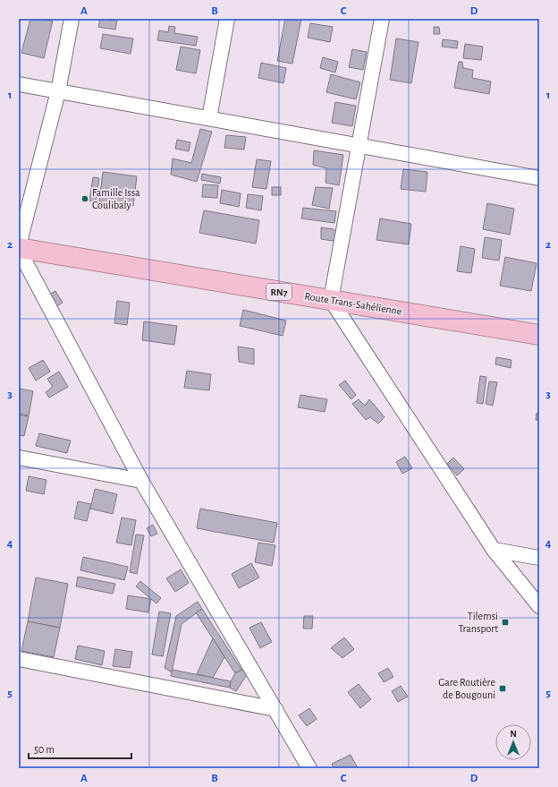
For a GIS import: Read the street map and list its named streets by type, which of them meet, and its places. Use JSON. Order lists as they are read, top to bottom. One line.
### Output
{"streets":{"highway":["RN7","Route Trans-Sahélienne"]},"places":{"other":["Famille Issa Coulibaly"],"transit":["Tilemsi Transport","Gare Routière de Bougouni"]},"scale_bar":"50 m","north":"top","grid":{"columns":["A","B","C","D"],"rows":["1","2","3","4","5"]}}
